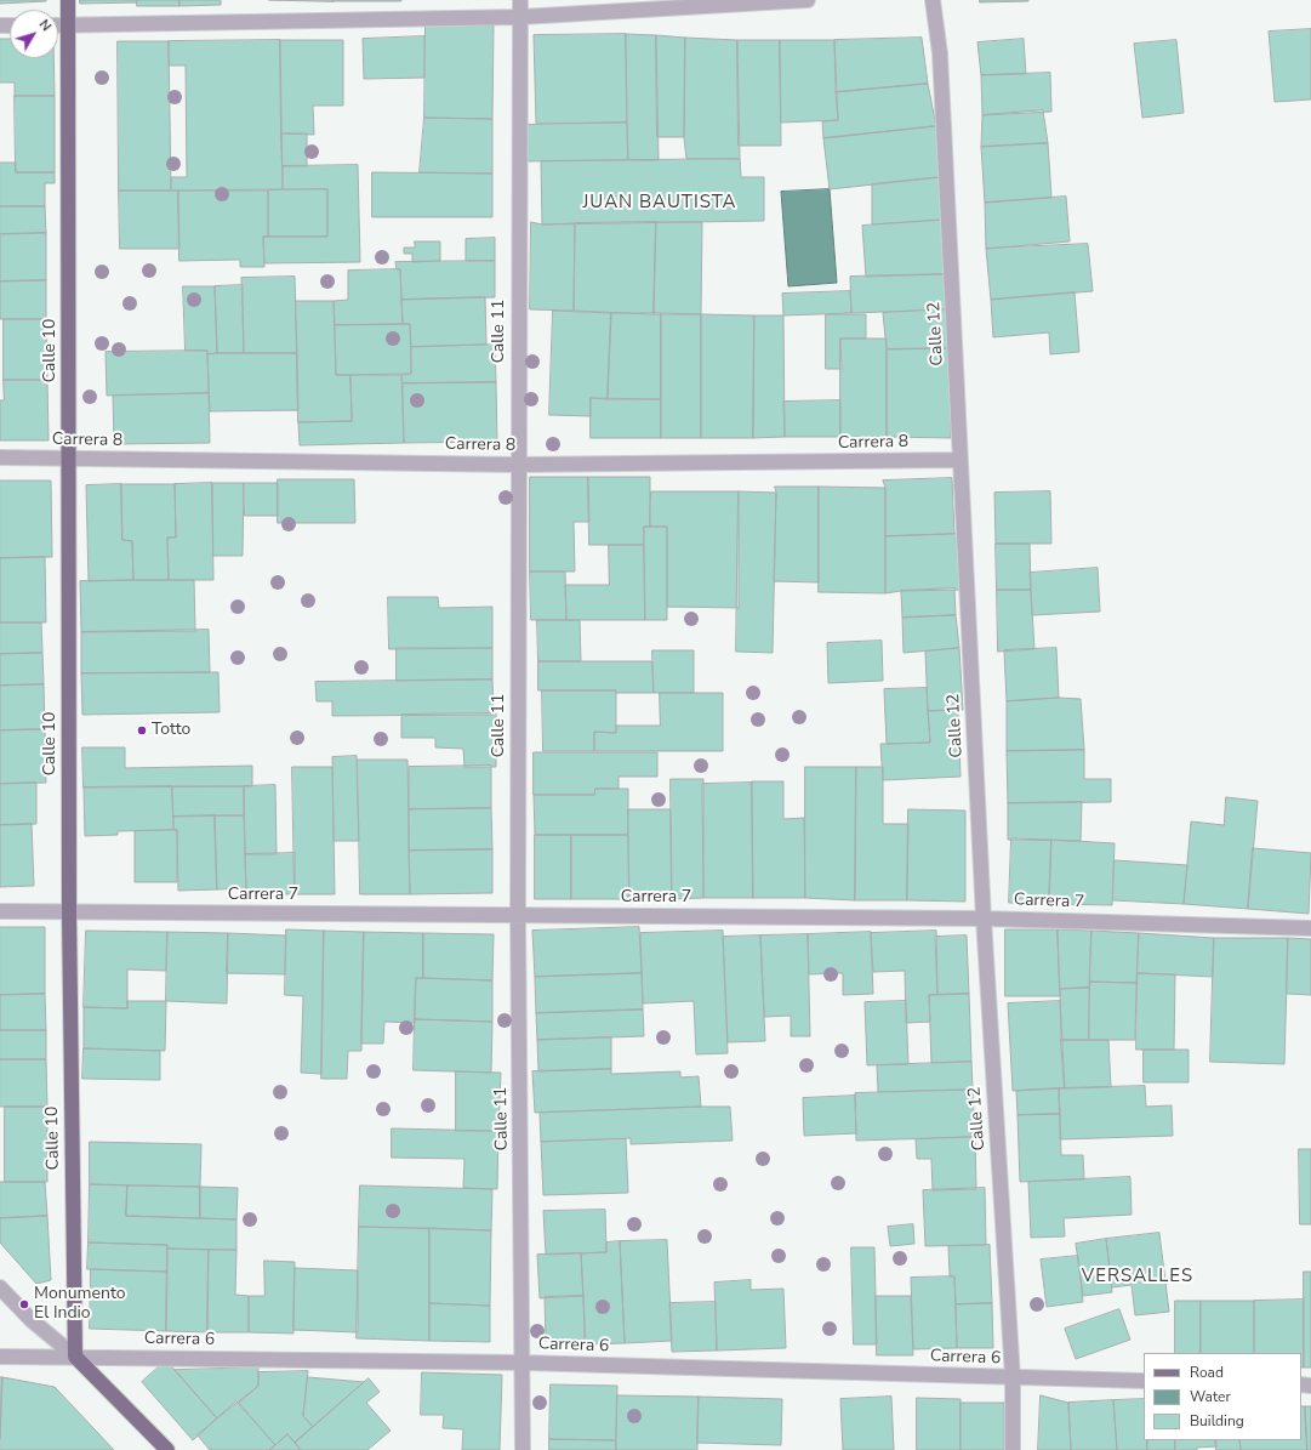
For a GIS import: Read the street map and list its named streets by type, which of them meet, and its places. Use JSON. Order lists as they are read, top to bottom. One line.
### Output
{"streets":{"main road":["Calle 10"],"street":["Calle 11","Calle 12","Carrera 8","Carrera 7","Carrera 6"]},"crossings":[["Calle 11","Carrera 8"],["Calle 11","Carrera 7"],["Calle 11","Carrera 6"],["Calle 12","Carrera 8"],["Calle 12","Carrera 7"],["Calle 12","Carrera 6"],["Calle 10","Carrera 8"],["Calle 10","Carrera 7"],["Calle 10","Carrera 6"]],"districts":["JUAN BAUTISTA","VERSALLES"],"places":["Totto","Monumento El Indio"],"legend":["Road","Water","Building"],"north":"top right"}
